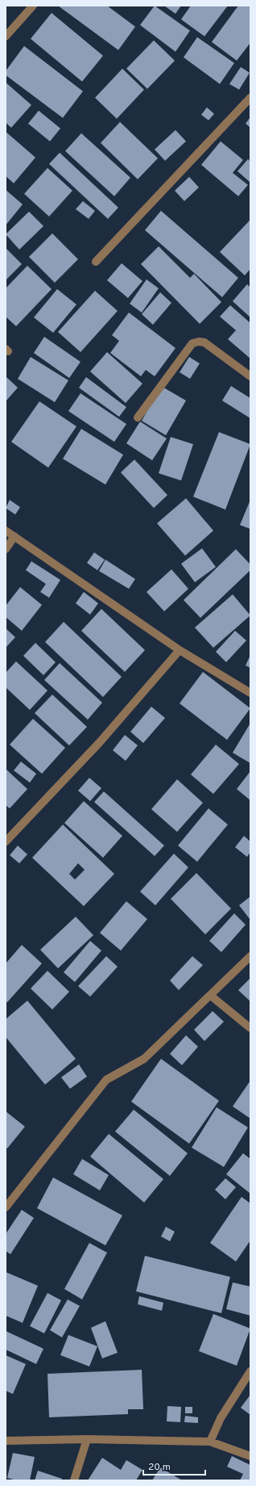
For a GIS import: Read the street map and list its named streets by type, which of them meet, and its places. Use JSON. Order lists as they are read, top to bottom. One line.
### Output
{"scale_bar":"20 m"}
